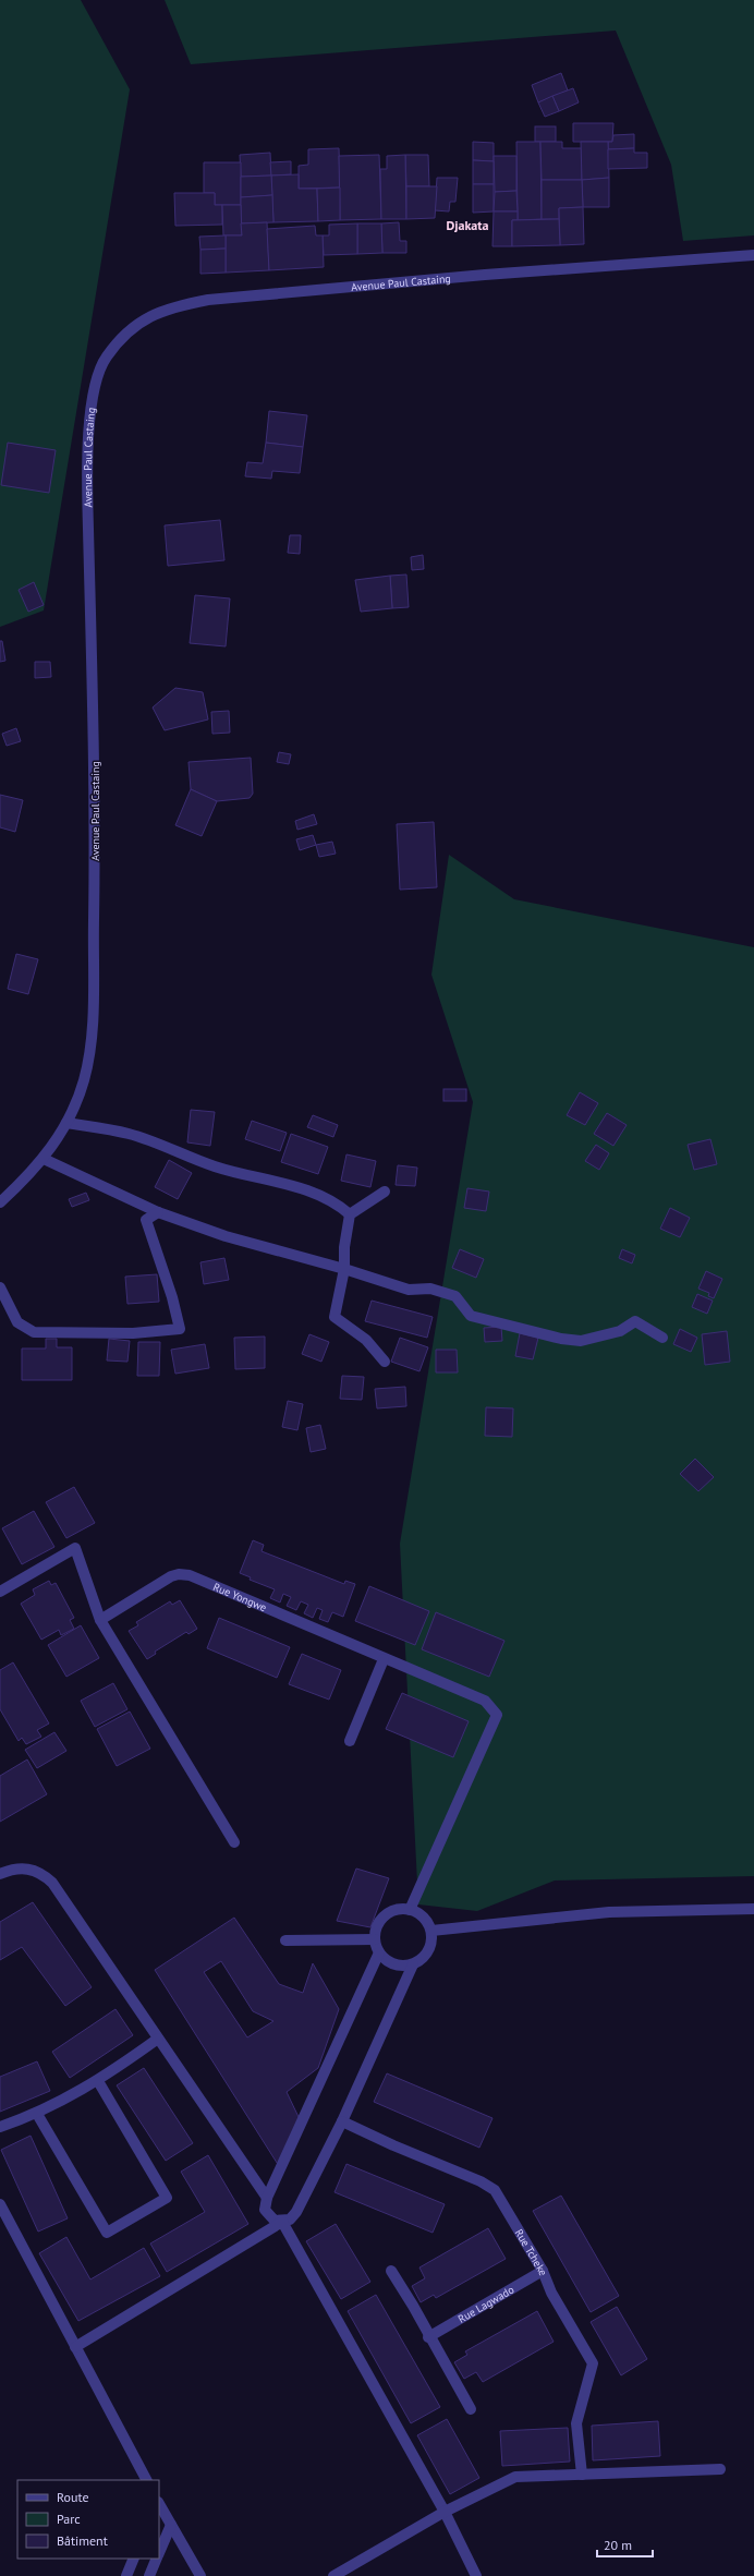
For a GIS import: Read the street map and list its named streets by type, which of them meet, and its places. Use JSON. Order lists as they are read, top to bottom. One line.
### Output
{"streets":{"street":["Avenue Paul Castaing","Rue Yongwe","Rue Tcheke","Rue Lagwado"]},"crossings":[["Rue Tcheke","Rue Lagwado"]],"districts":["Djakata"],"legend":["Route","Parc","Bâtiment"],"scale_bar":"20 m"}
